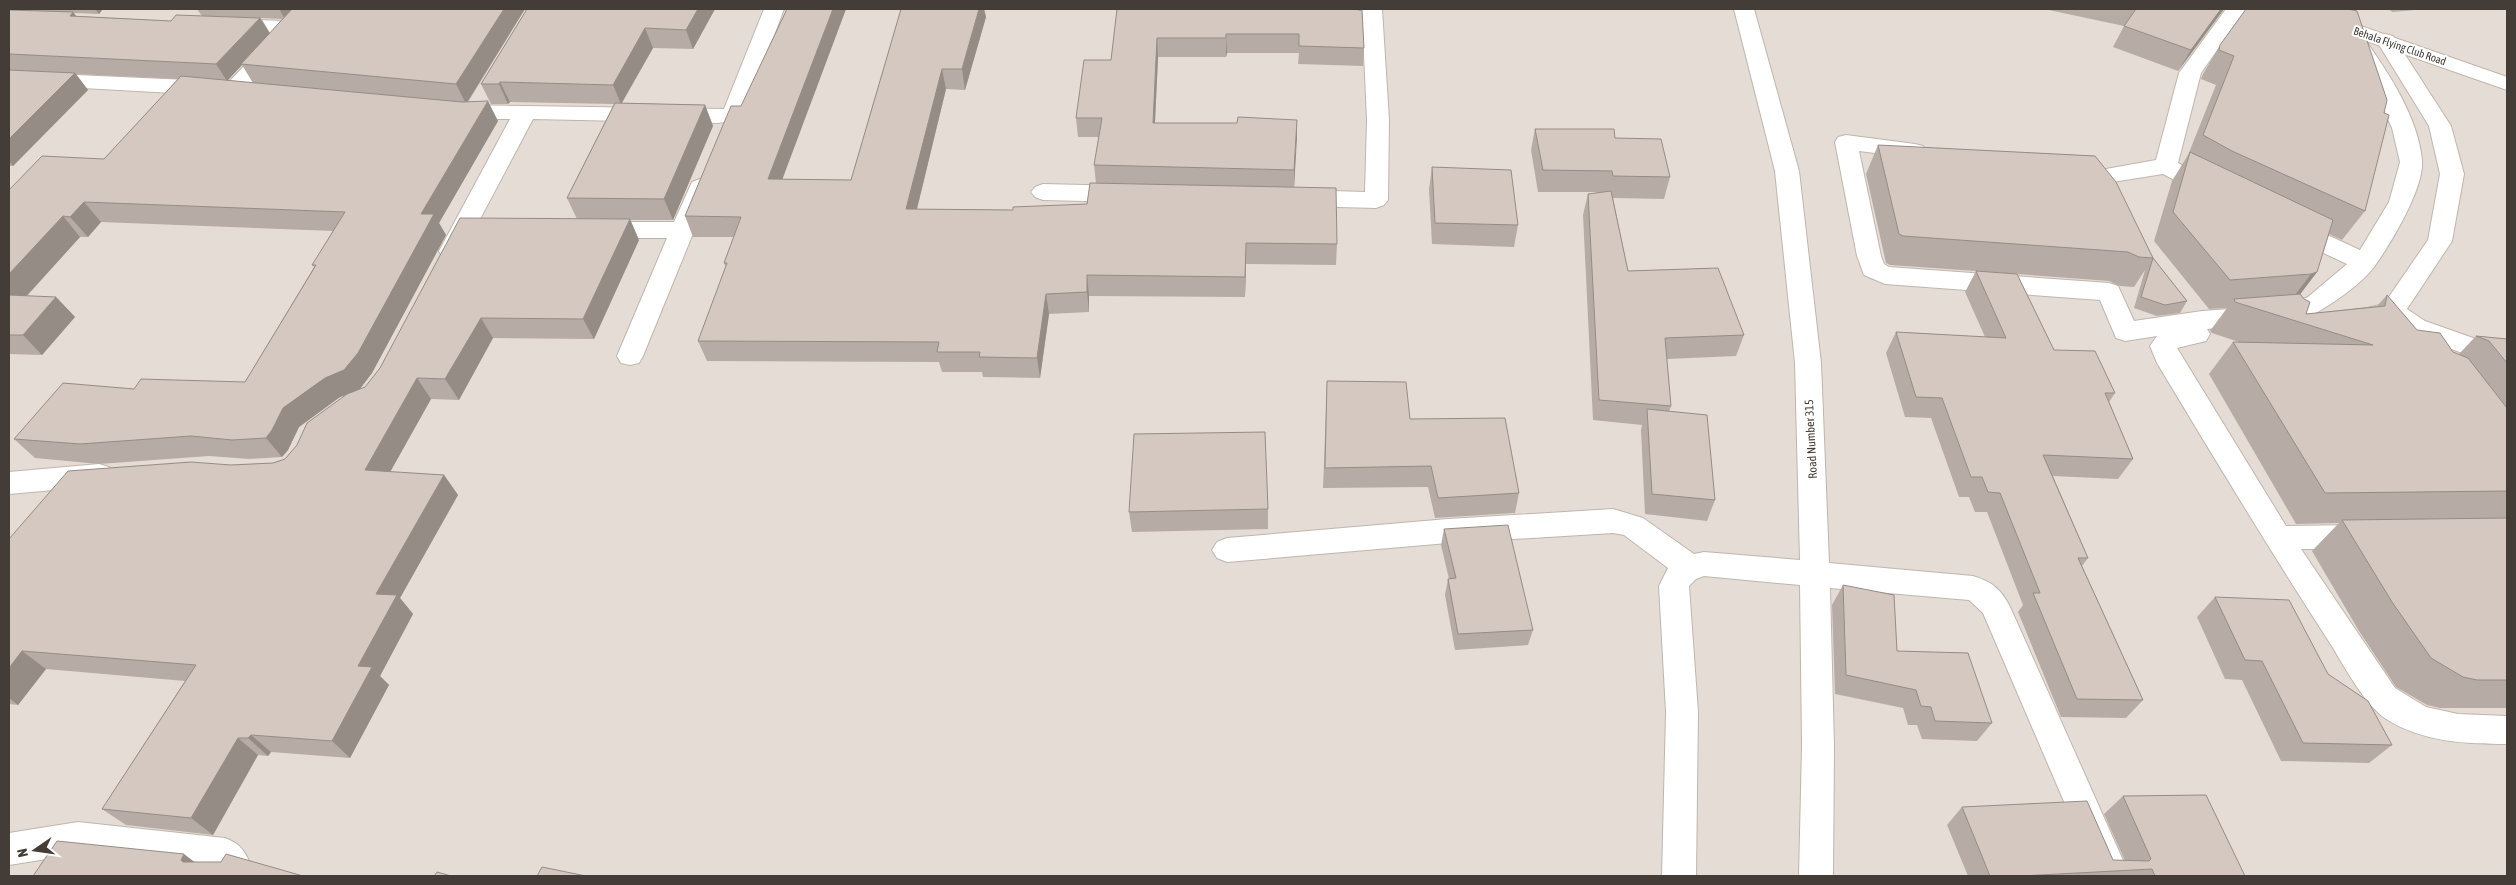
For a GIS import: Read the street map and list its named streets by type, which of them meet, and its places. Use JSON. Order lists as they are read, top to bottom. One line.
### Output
{"streets":{"street":["Behala Flying Club Road","Road Number 315"]},"north":"left"}
